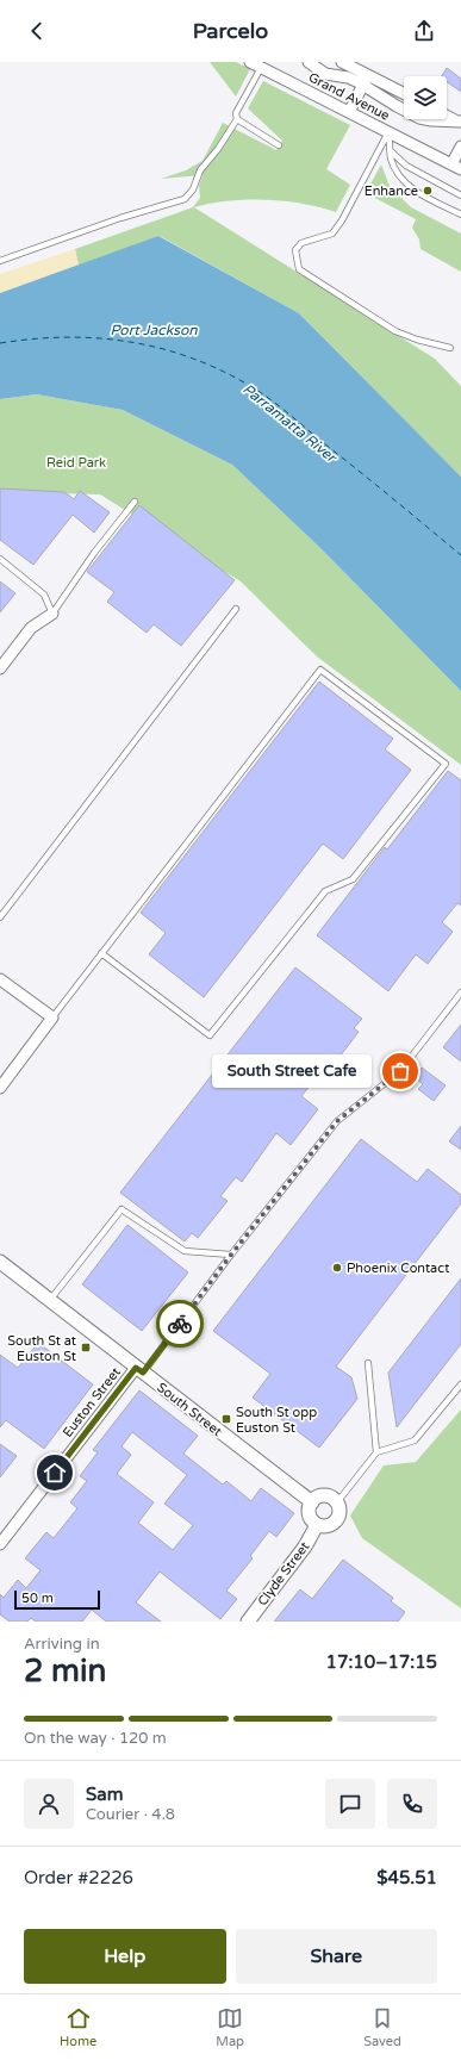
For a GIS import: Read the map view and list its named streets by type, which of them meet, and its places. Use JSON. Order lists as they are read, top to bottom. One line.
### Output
{"streets":{"street":["Grand Avenue","Euston Street","South Street","Clyde Street"]},"crossings":[["Euston Street","South Street"],["South Street","Clyde Street"]],"water":["Port Jackson","Parramatta River"],"parks":["Reid Park"],"places":{"other":["Enhance","South Street Cafe","Phoenix Contact"],"transit":["South St at Euston St","South St opp Euston St"]},"scale_bar":"50 m","page":{"header":"Parcelo","bubble":"South Street Cafe","scale":"50 m","heading":["2 min","Arriving in","17:10–17:15"],"panel":["Sam","Courier · 4.8","Order #2226","$45.51"],"bar":"On the way · 120 m","buttons":["Help","Share"],"tabs":["Home","Map","Saved"]}}
